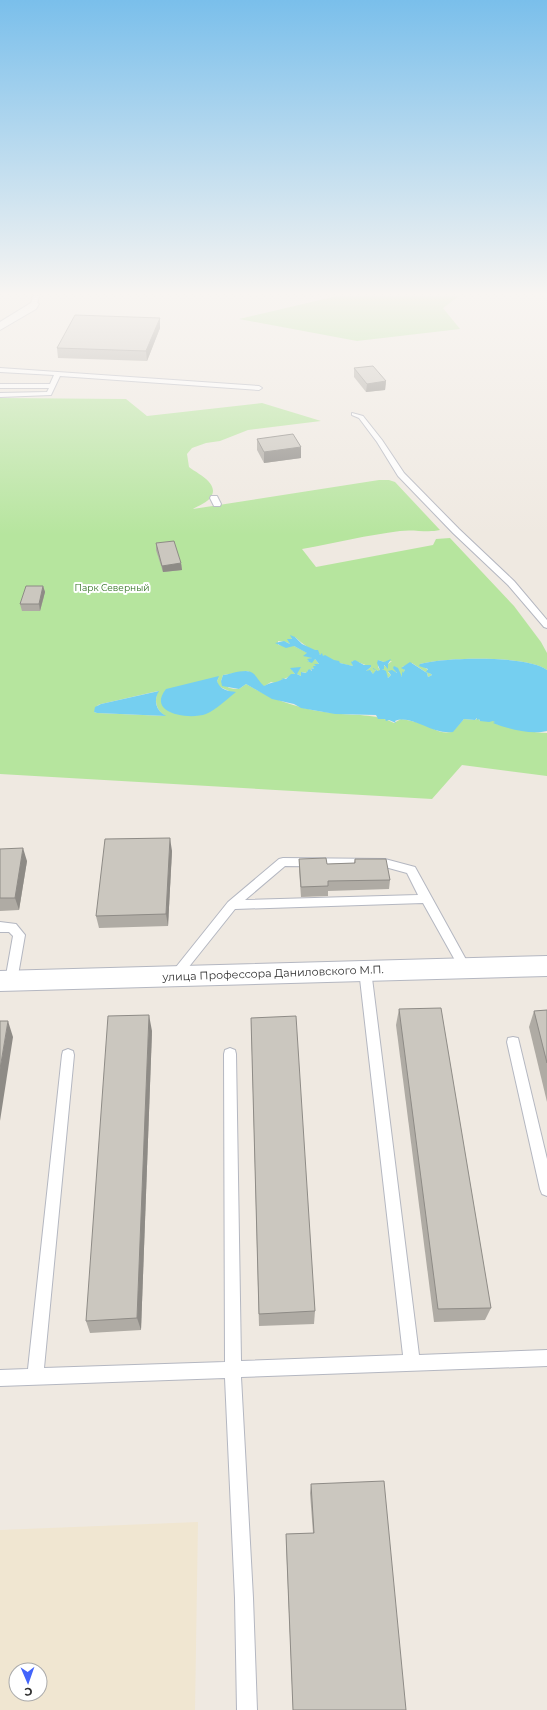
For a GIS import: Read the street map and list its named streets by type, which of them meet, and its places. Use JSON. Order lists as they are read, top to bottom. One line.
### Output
{"streets":{"main road":["улица Профессора Даниловского М.П."]},"parks":["Парк Северный"],"north":"bottom"}
